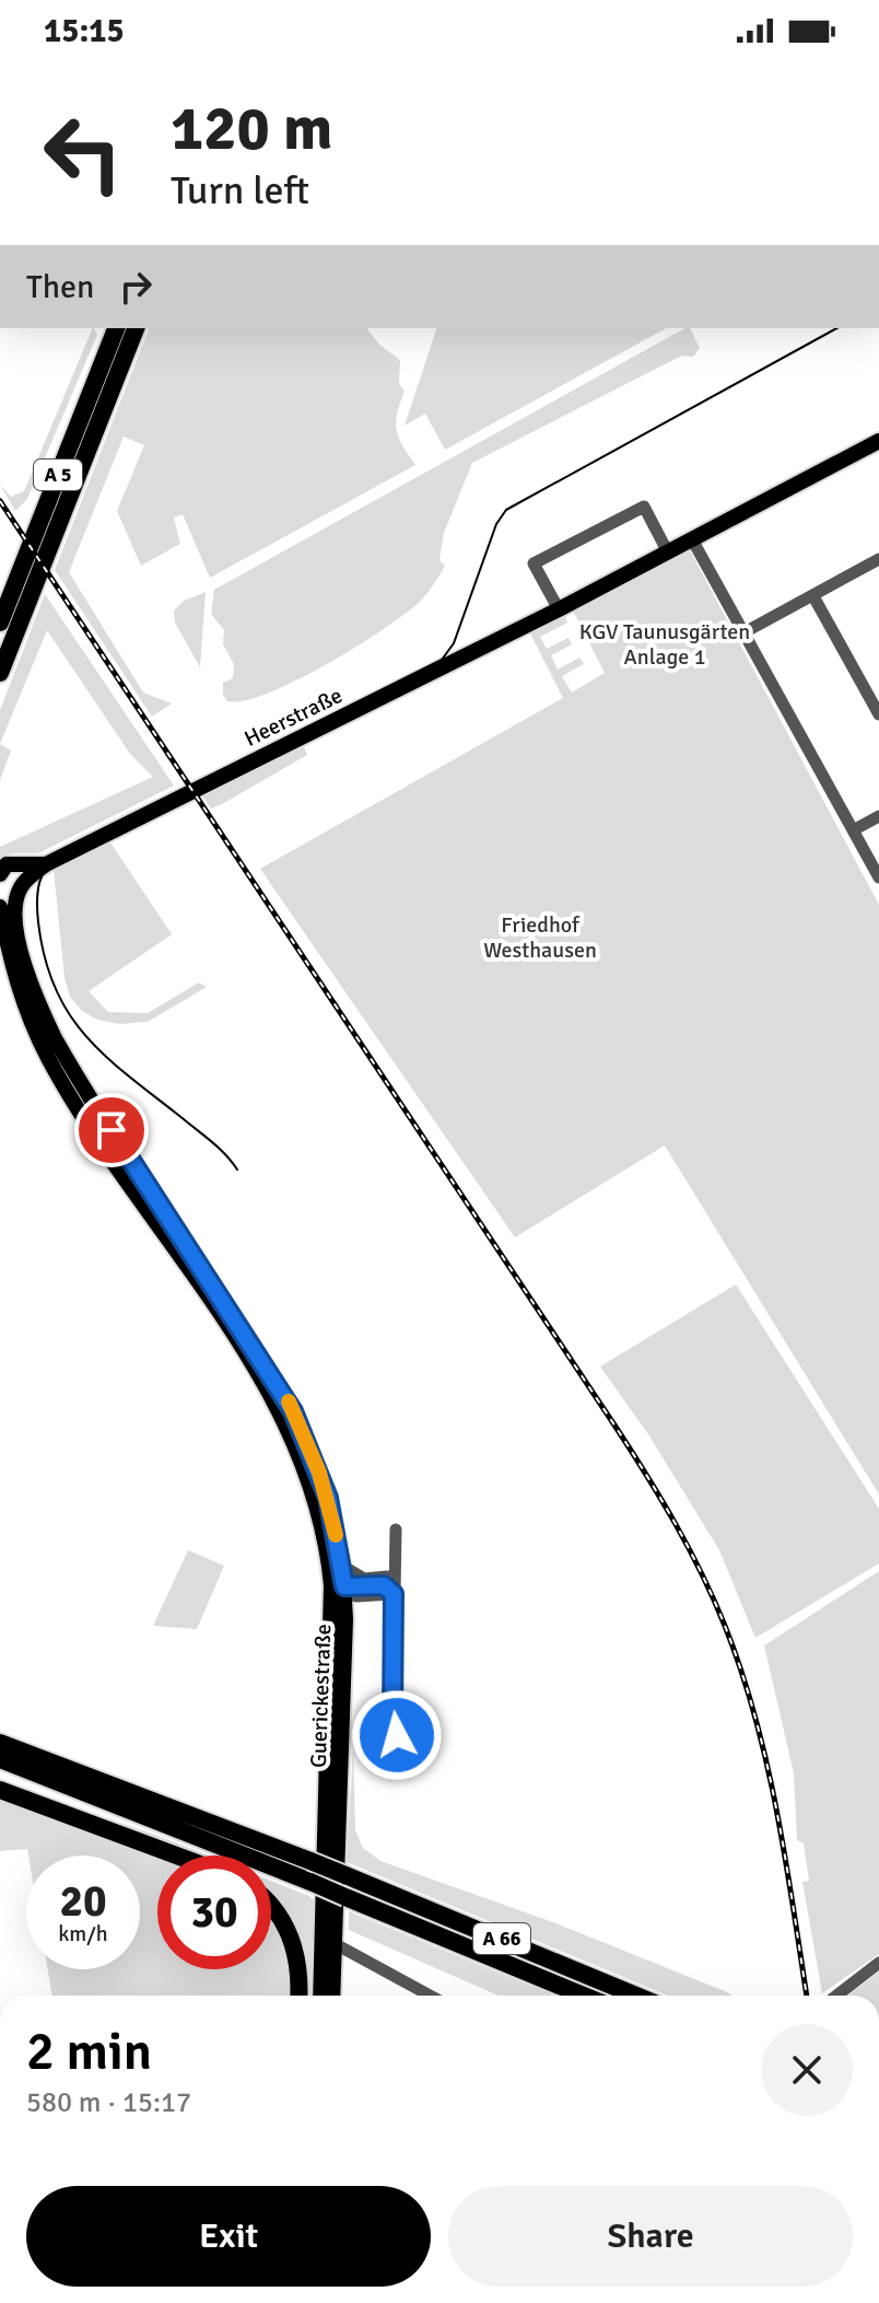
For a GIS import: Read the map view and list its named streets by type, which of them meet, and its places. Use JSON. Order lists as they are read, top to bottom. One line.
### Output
{"streets":{"highway":["A 5","A 66"],"main road":["Heerstraße","Guerickestraße"]},"crossings":[["Heerstraße","Guerickestraße"]],"parks":["KGV Taunusgärten Anlage 1","Friedhof Westhausen"],"page":{"status":"15:15","turn":["120 m","Turn left"],"then":"Then","speed":"20 km/h","limit":"30","heading":["2 min","580 m · 15:17"],"buttons":["Exit","Share"]}}
